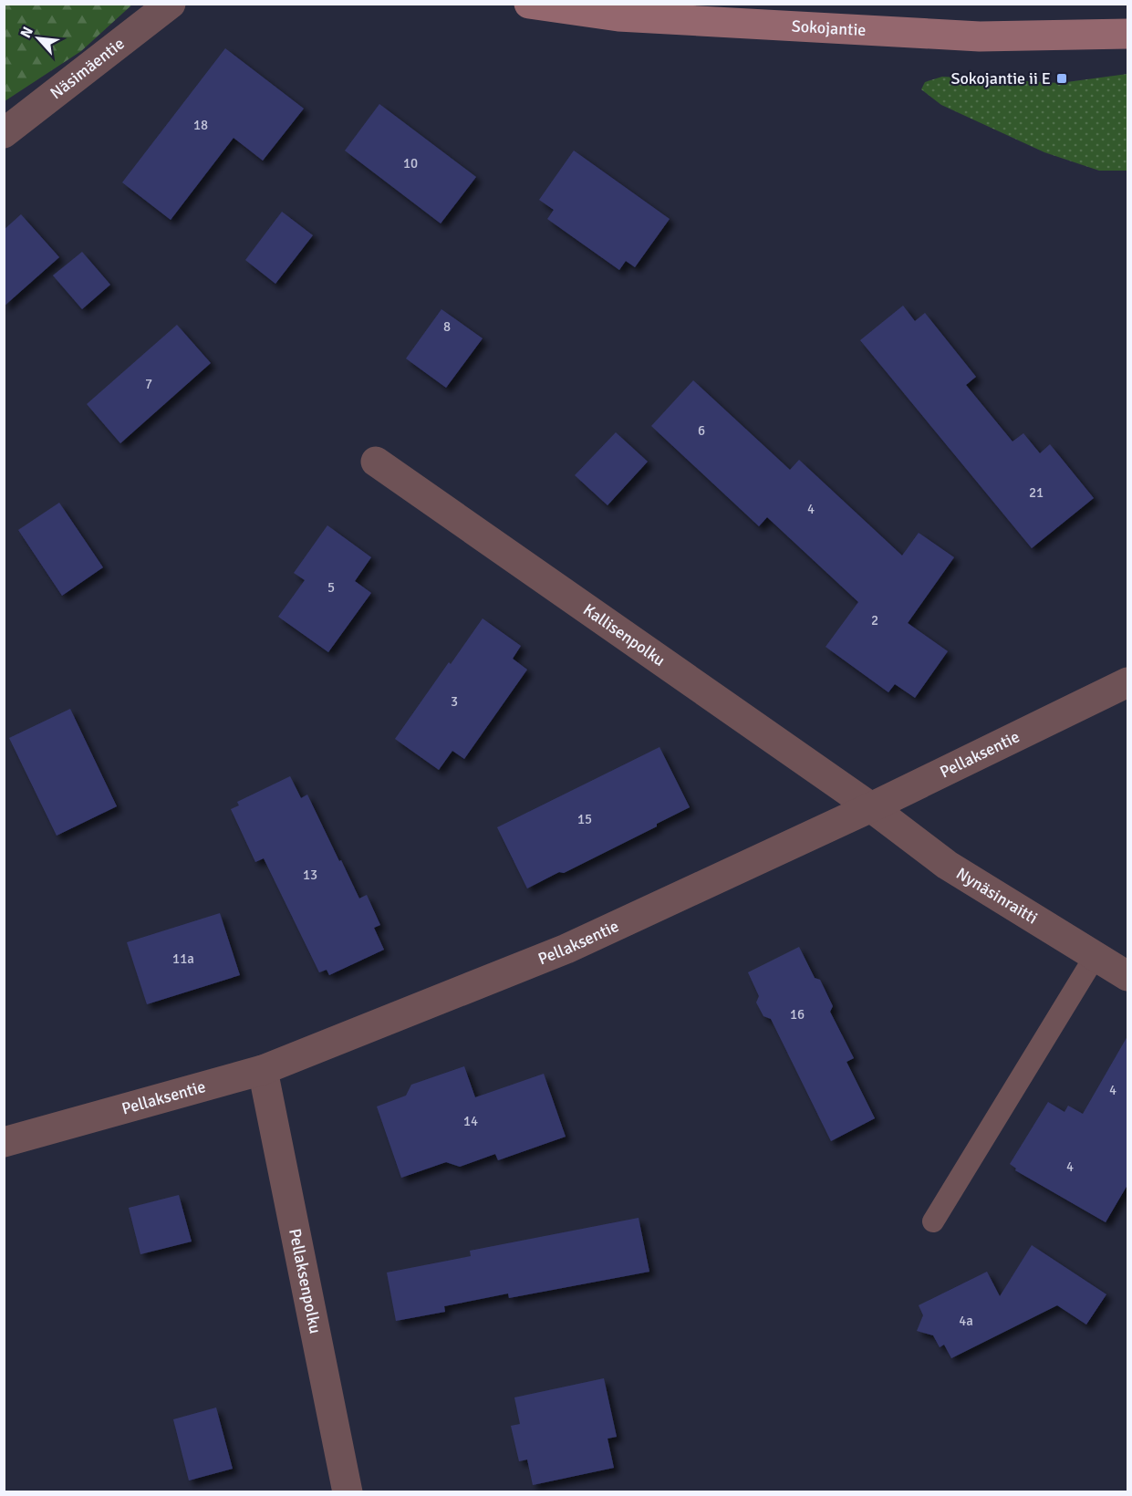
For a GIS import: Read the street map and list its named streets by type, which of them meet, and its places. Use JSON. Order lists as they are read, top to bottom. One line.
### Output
{"streets":{"street":["Sokojantie","Näsimäentie","Kallisenpolku","Pellaksentie","Nynäsinraitti","Pellaksenpolku"]},"crossings":[["Kallisenpolku","Pellaksentie"],["Kallisenpolku","Nynäsinraitti"],["Pellaksentie","Nynäsinraitti"],["Pellaksentie","Pellaksenpolku"]],"places":{"transit":["Sokojantie ii E"]},"house_numbers":["18","10","8","7","6","21","4","5","2","3","15","13","11a","16","4","14","4","4a"],"north":"top left"}
